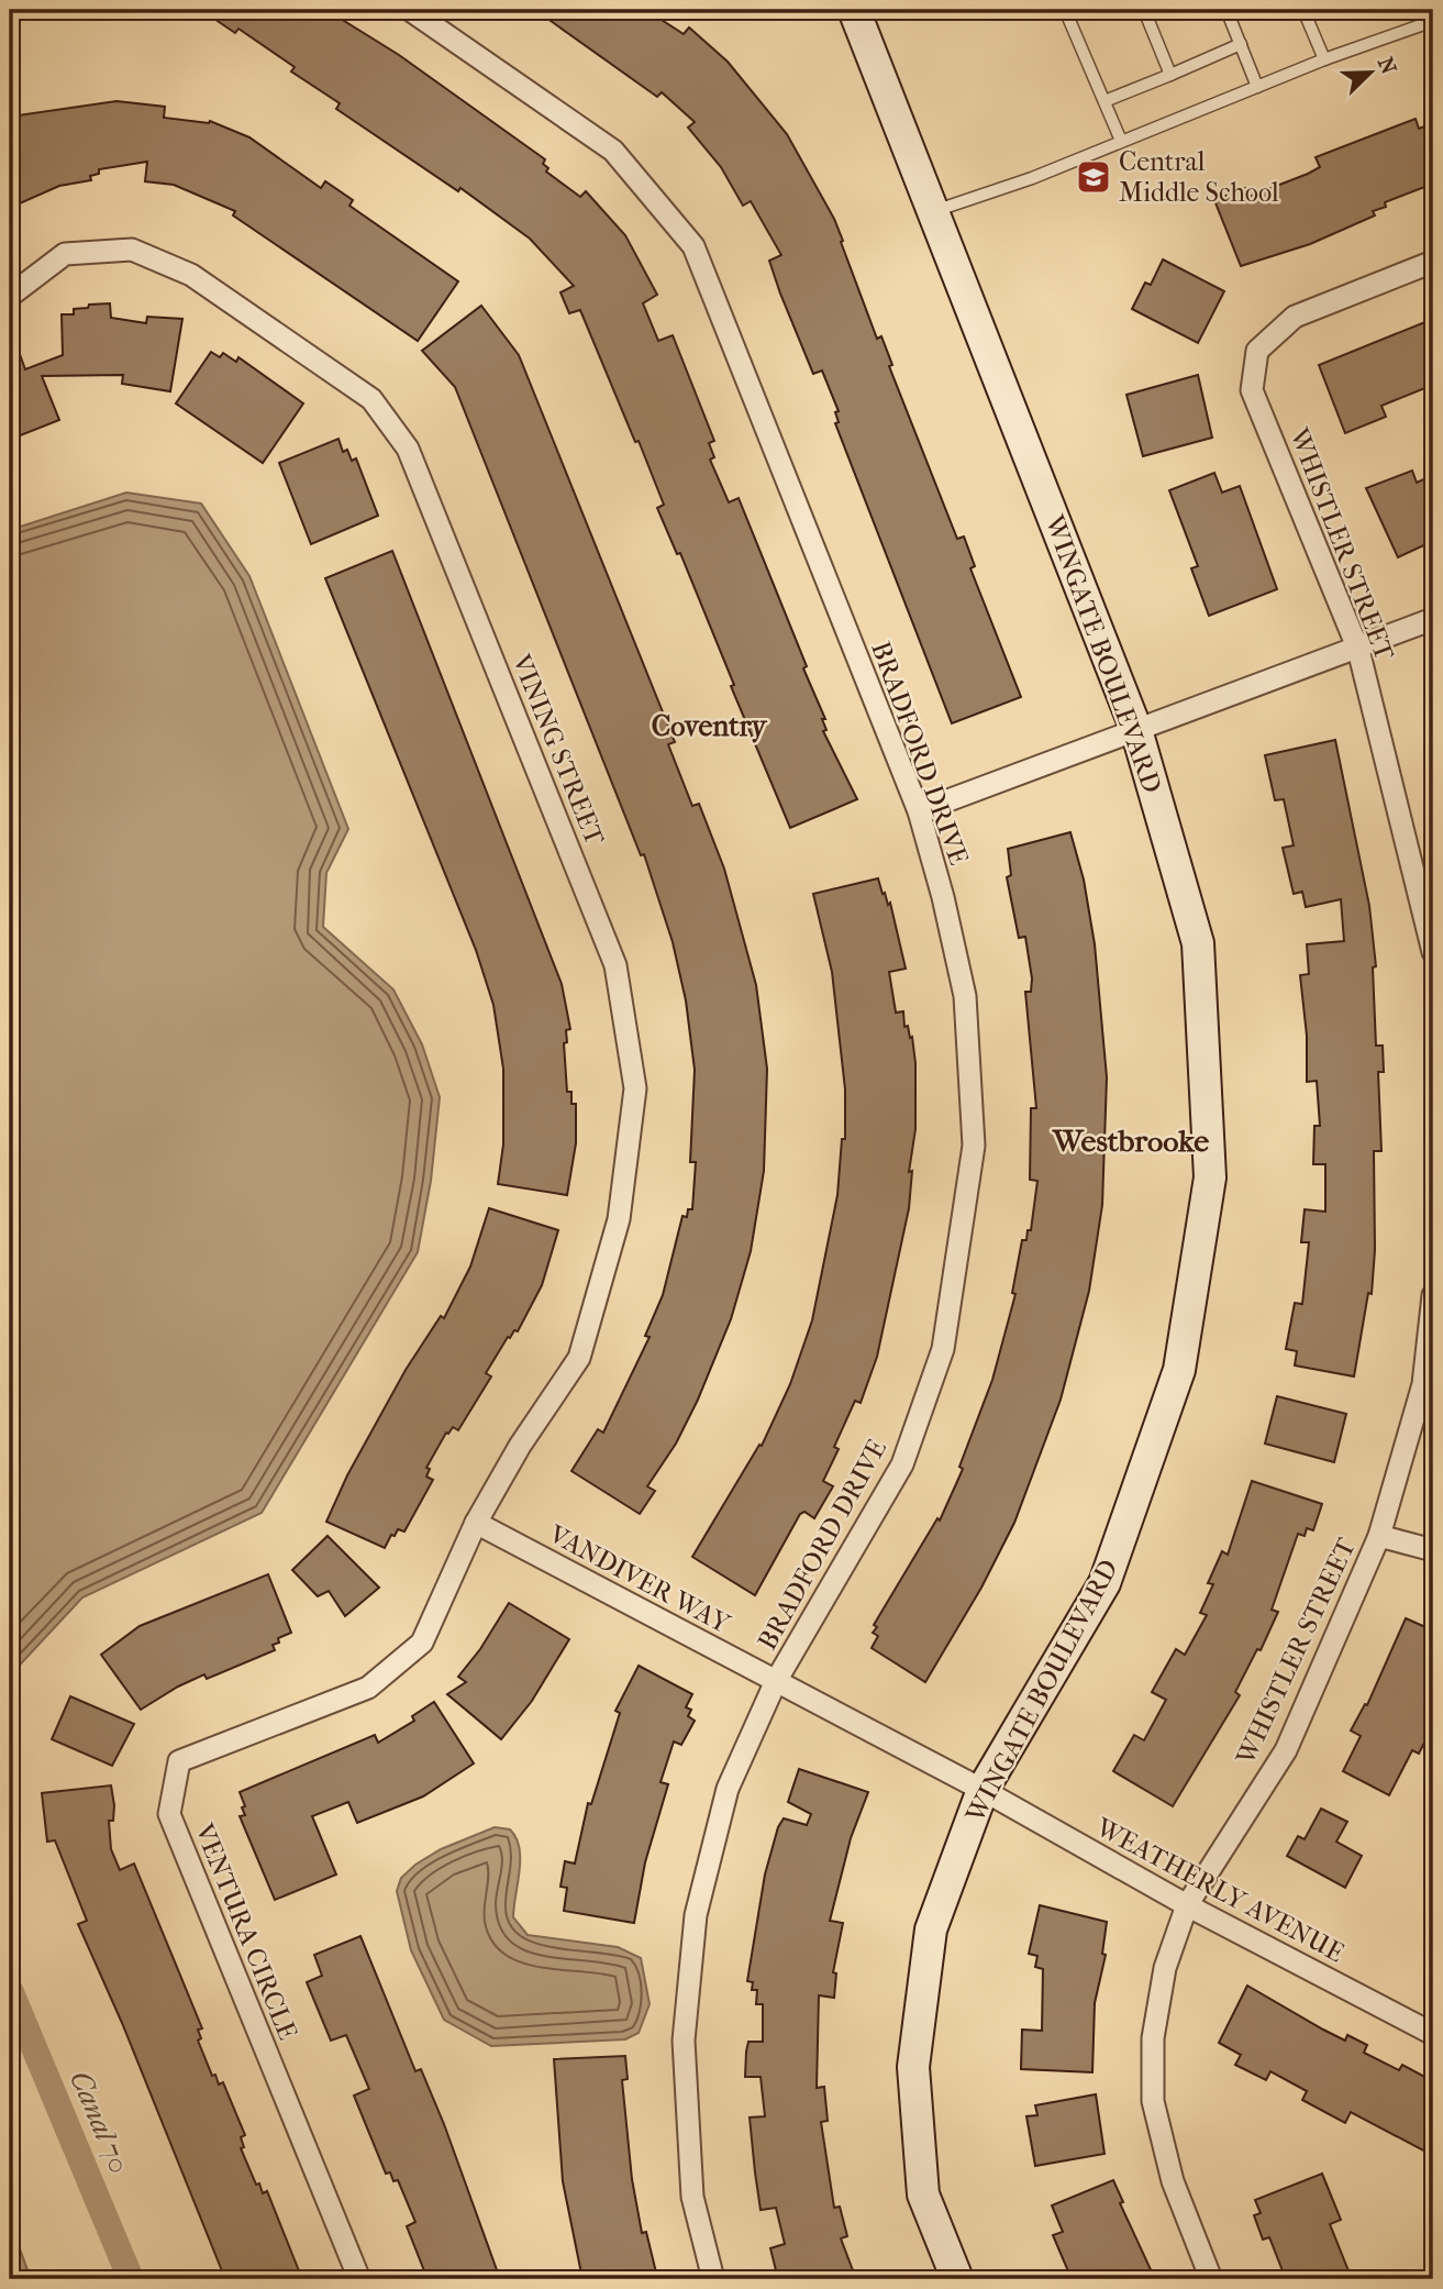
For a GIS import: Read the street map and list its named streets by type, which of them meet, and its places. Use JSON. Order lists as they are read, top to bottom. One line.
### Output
{"streets":{"street":["WHISTLER STREET","WINGATE BOULEVARD","VINING STREET","BRADFORD DRIVE","VANDIVER WAY","WEATHERLY AVENUE","VENTURA CIRCLE"]},"crossings":[["WHISTLER STREET","WEATHERLY AVENUE"],["WINGATE BOULEVARD","VANDIVER WAY"],["WINGATE BOULEVARD","WEATHERLY AVENUE"],["VINING STREET","VANDIVER WAY"],["VINING STREET","VENTURA CIRCLE"],["BRADFORD DRIVE","VANDIVER WAY"],["VANDIVER WAY","WEATHERLY AVENUE"],["VANDIVER WAY","VENTURA CIRCLE"]],"districts":["Coventry","Westbrooke"],"water":["Canal 70"],"places":{"school or university":["Central Middle School"]},"north":"top right"}
